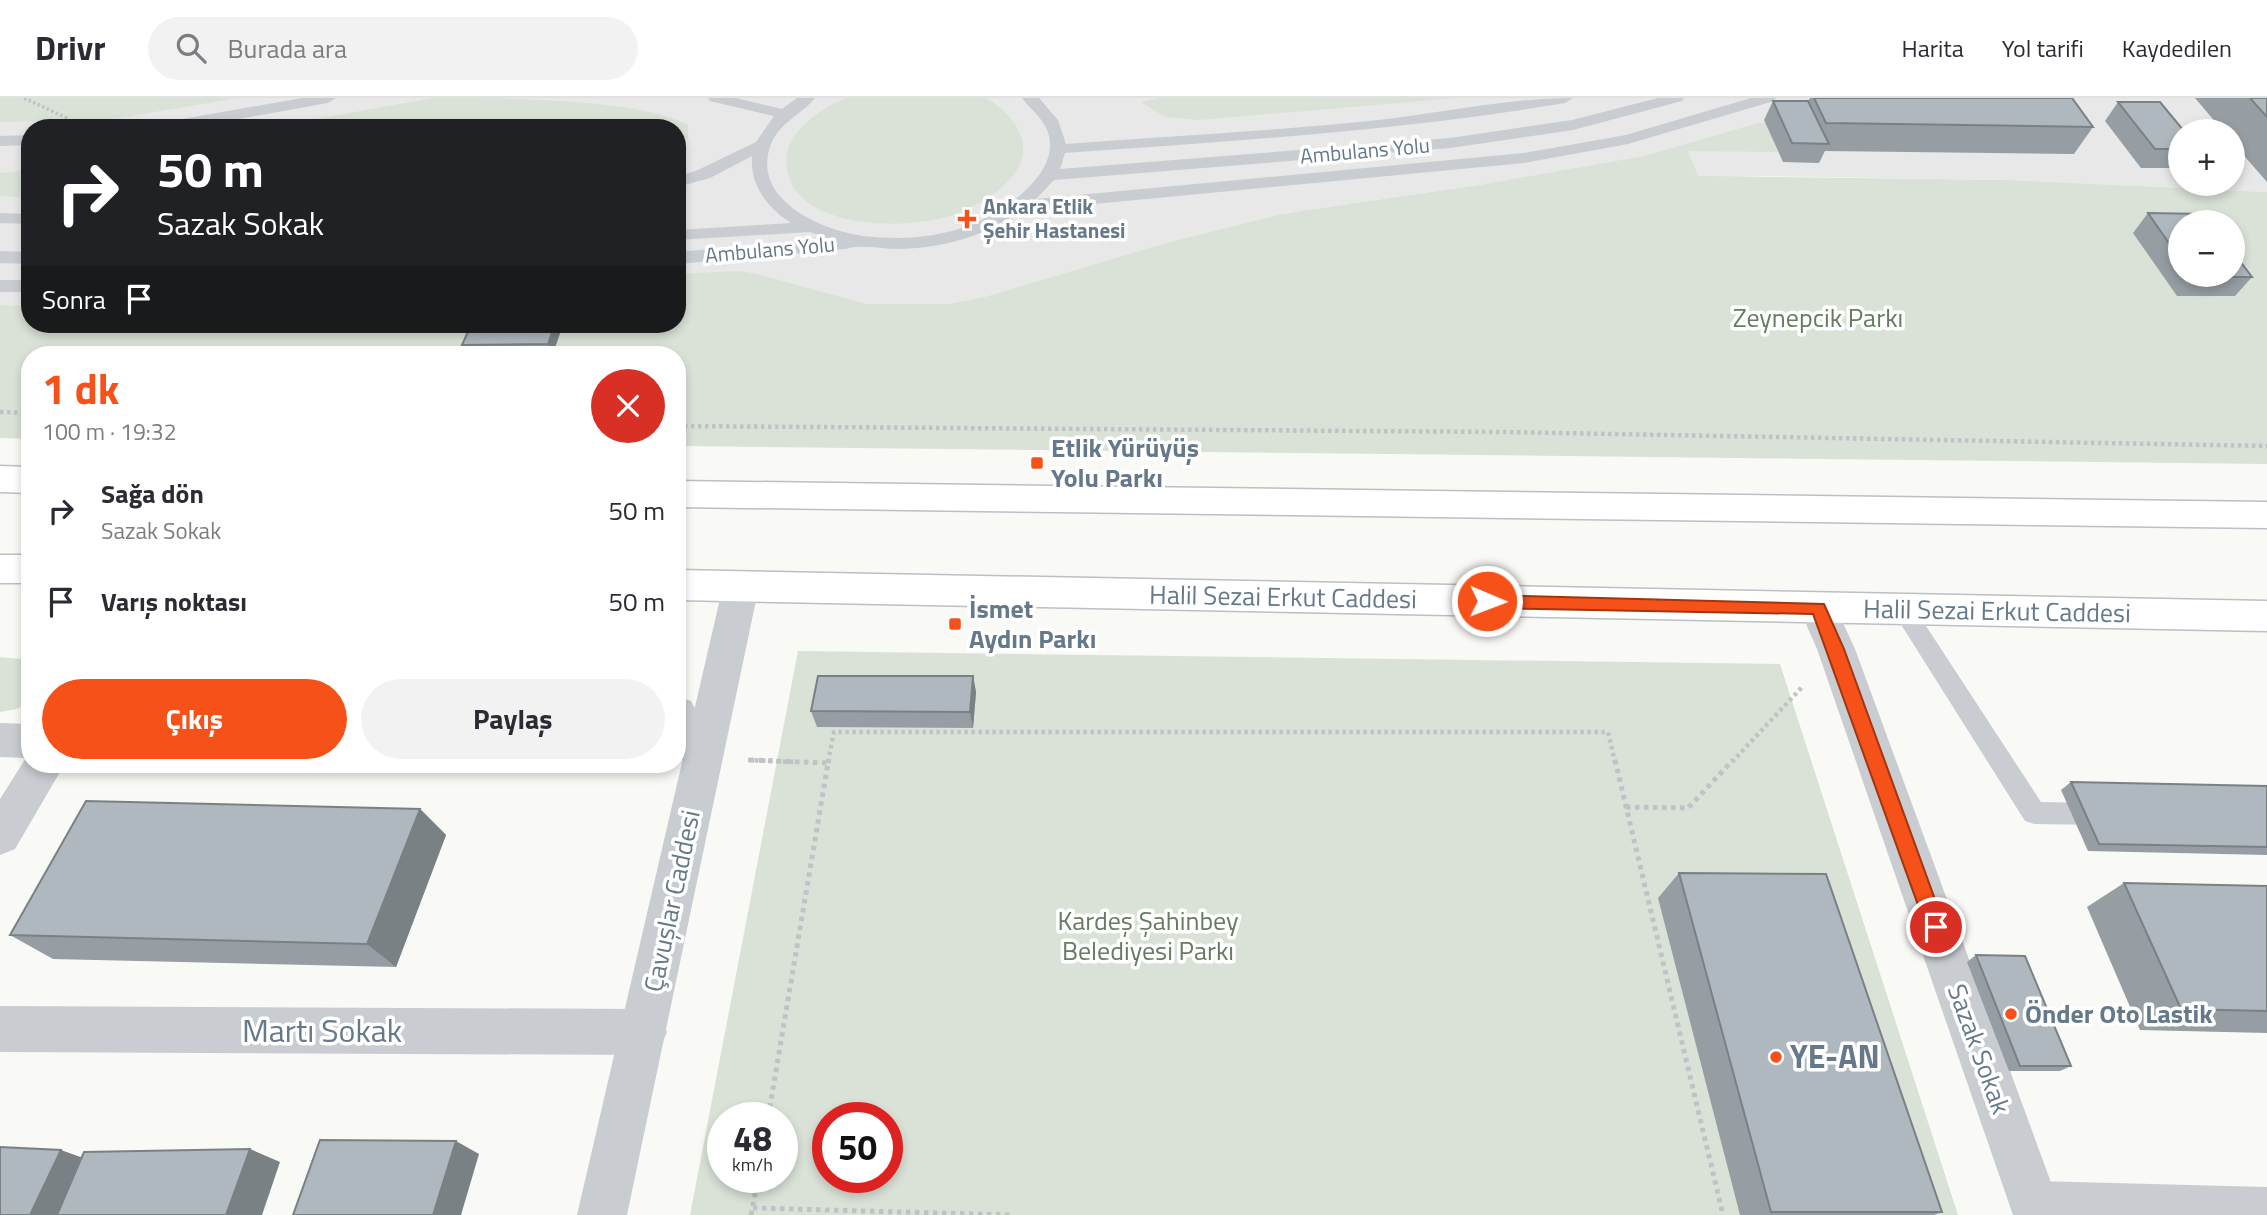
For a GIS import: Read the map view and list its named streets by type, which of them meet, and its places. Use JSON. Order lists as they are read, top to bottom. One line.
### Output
{"streets":{"main road":["Halil Sezai Erkut Caddesi"],"street":["Çavuşlar Caddesi","Martı Sokak","Sazak Sokak"],"lane":["Ambulans Yolu"]},"crossings":[["Halil Sezai Erkut Caddesi","Çavuşlar Caddesi"],["Halil Sezai Erkut Caddesi","Sazak Sokak"],["Çavuşlar Caddesi","Martı Sokak"]],"parks":["Zeynepcik Parkı","Kardeş Şahinbey Belediyesi Parkı"],"places":{"health":["Ankara Etlik Şehir Hastanesi"],"transit":["Etlik Yürüyüş Yolu Parkı","İsmet Aydın Parkı"],"other":["Önder Oto Lastik","YE-AN"]},"page":{"header":"Drivr","search":"Burada ara","nav":["Harita","Yol tarifi","Kaydedilen"],"map_buttons":["+","−"],"turn":["50 m","Sazak Sokak"],"then":"Sonra","heading":["1 dk","100 m · 19:32"],"list":[{"name":"Sağa dön","note":"Sazak Sokak","value":"50 m"},{"name":"Varış noktası","value":"50 m"}],"buttons":["Çıkış","Paylaş"],"speed":"48 km/h","limit":"50"}}
